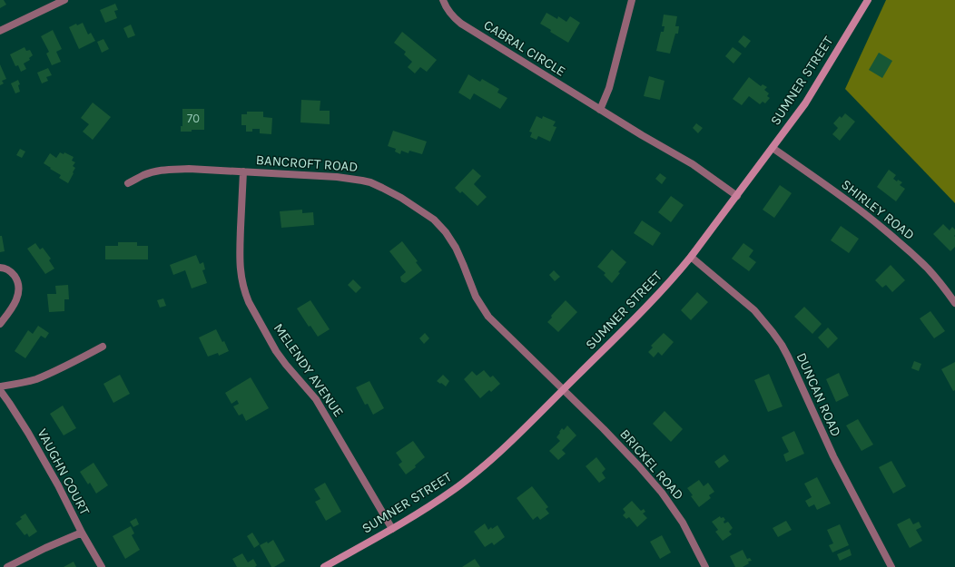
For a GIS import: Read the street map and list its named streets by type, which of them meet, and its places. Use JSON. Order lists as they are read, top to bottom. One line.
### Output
{"streets":{"main road":["SUMNER STREET"],"street":["CABRAL CIRCLE","BANCROFT ROAD","SHIRLEY ROAD","MELENDY AVENUE","DUNCAN ROAD","BRICKEL ROAD","VAUGHN COURT"]},"crossings":[["CABRAL CIRCLE","SUMNER STREET"],["SUMNER STREET","BANCROFT ROAD"],["SUMNER STREET","SHIRLEY ROAD"],["SUMNER STREET","MELENDY AVENUE"],["SUMNER STREET","DUNCAN ROAD"],["SUMNER STREET","BRICKEL ROAD"],["BANCROFT ROAD","MELENDY AVENUE"],["BANCROFT ROAD","BRICKEL ROAD"]],"house_numbers":["70"]}
